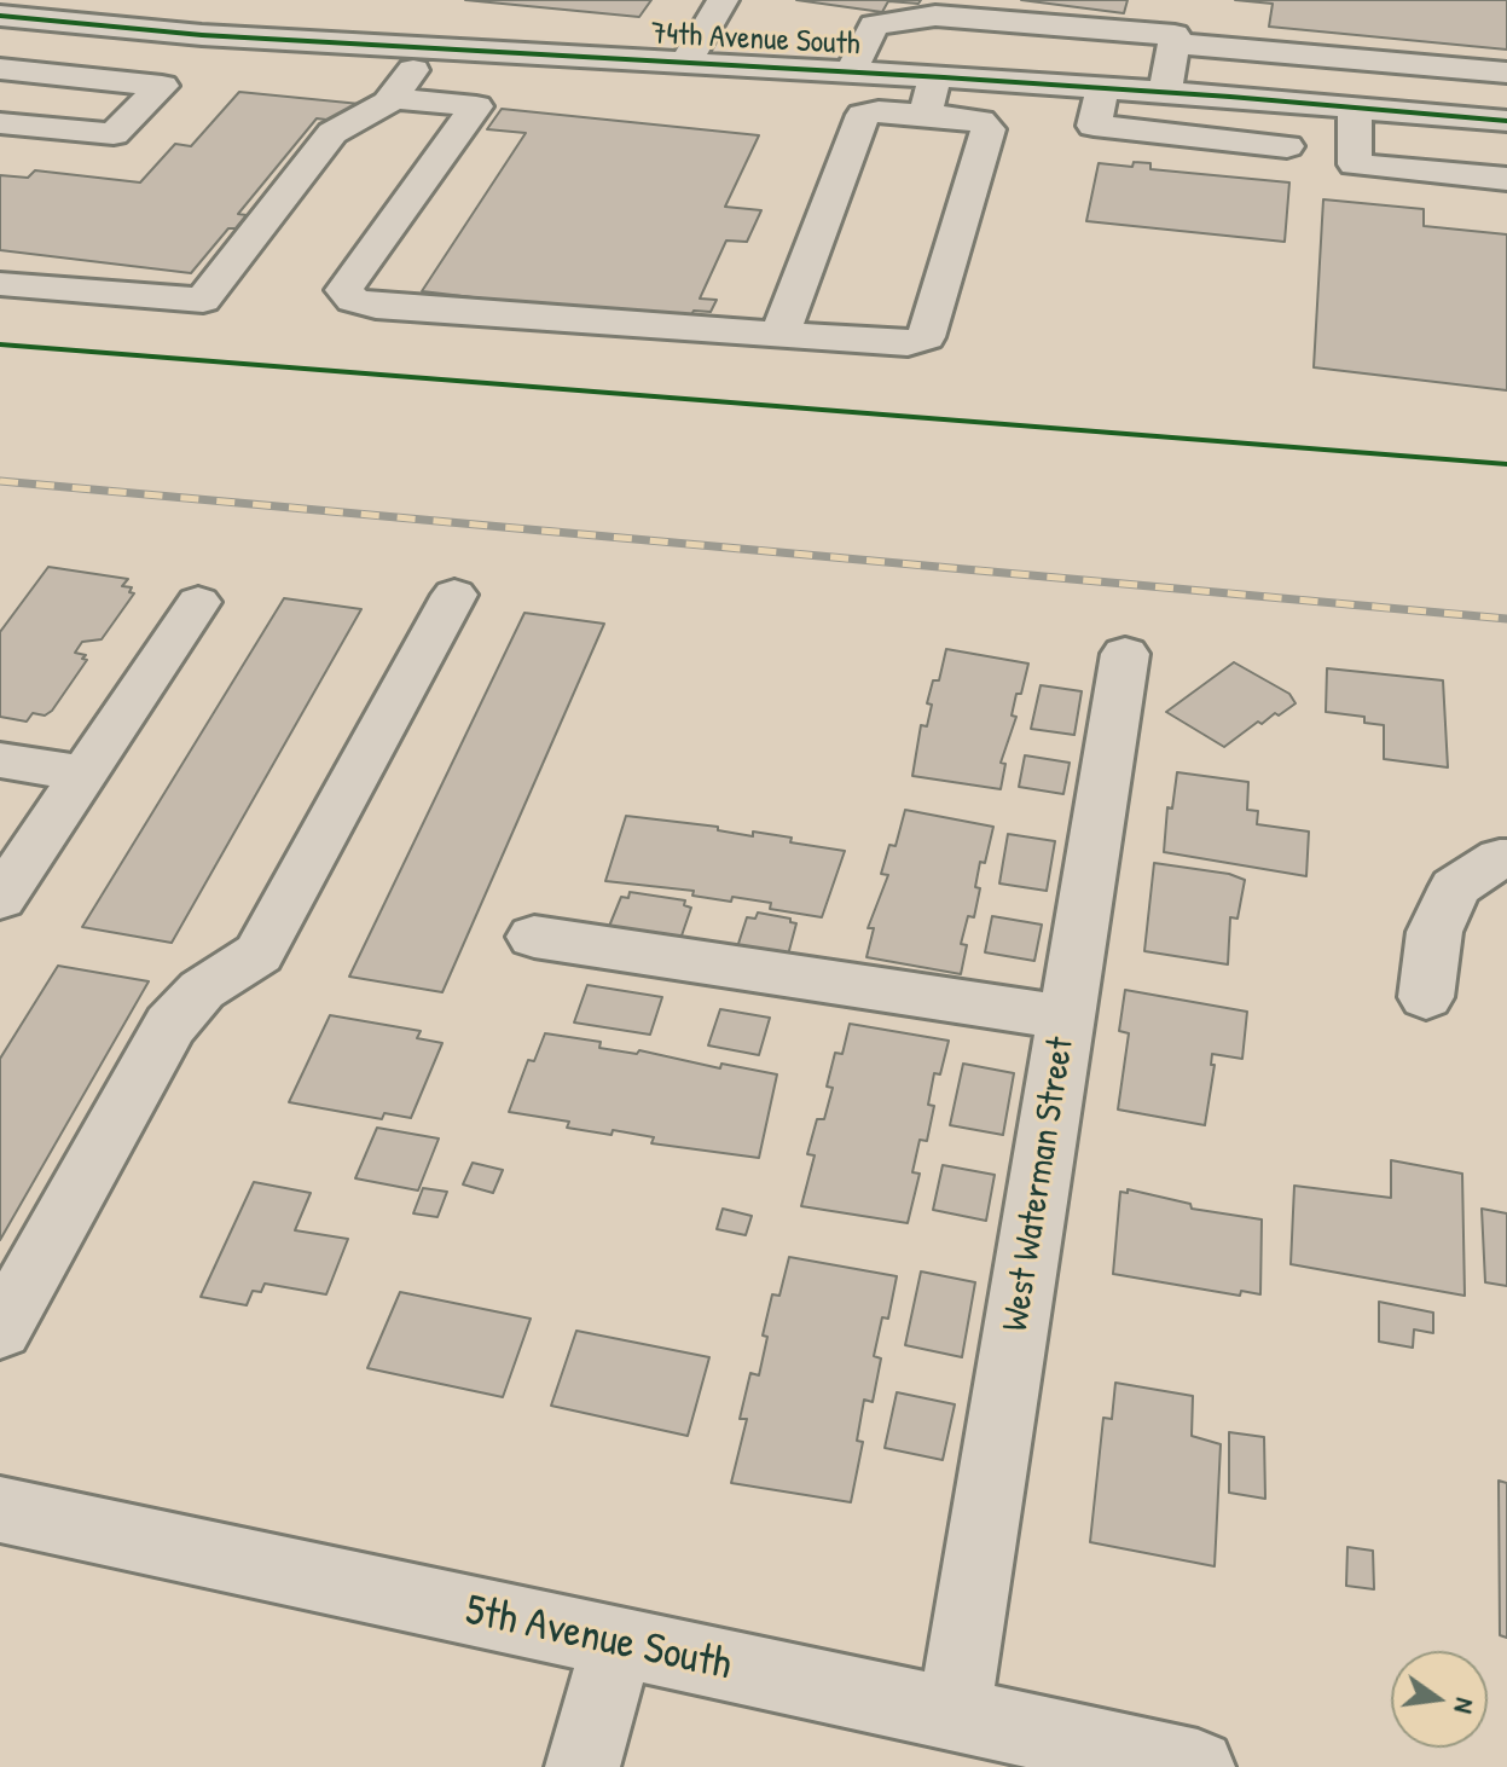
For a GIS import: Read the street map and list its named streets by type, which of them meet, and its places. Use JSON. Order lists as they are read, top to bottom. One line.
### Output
{"streets":{"street":["74th Avenue South","West Waterman Street","5th Avenue South"]},"crossings":[["West Waterman Street","5th Avenue South"]],"north":"right"}
